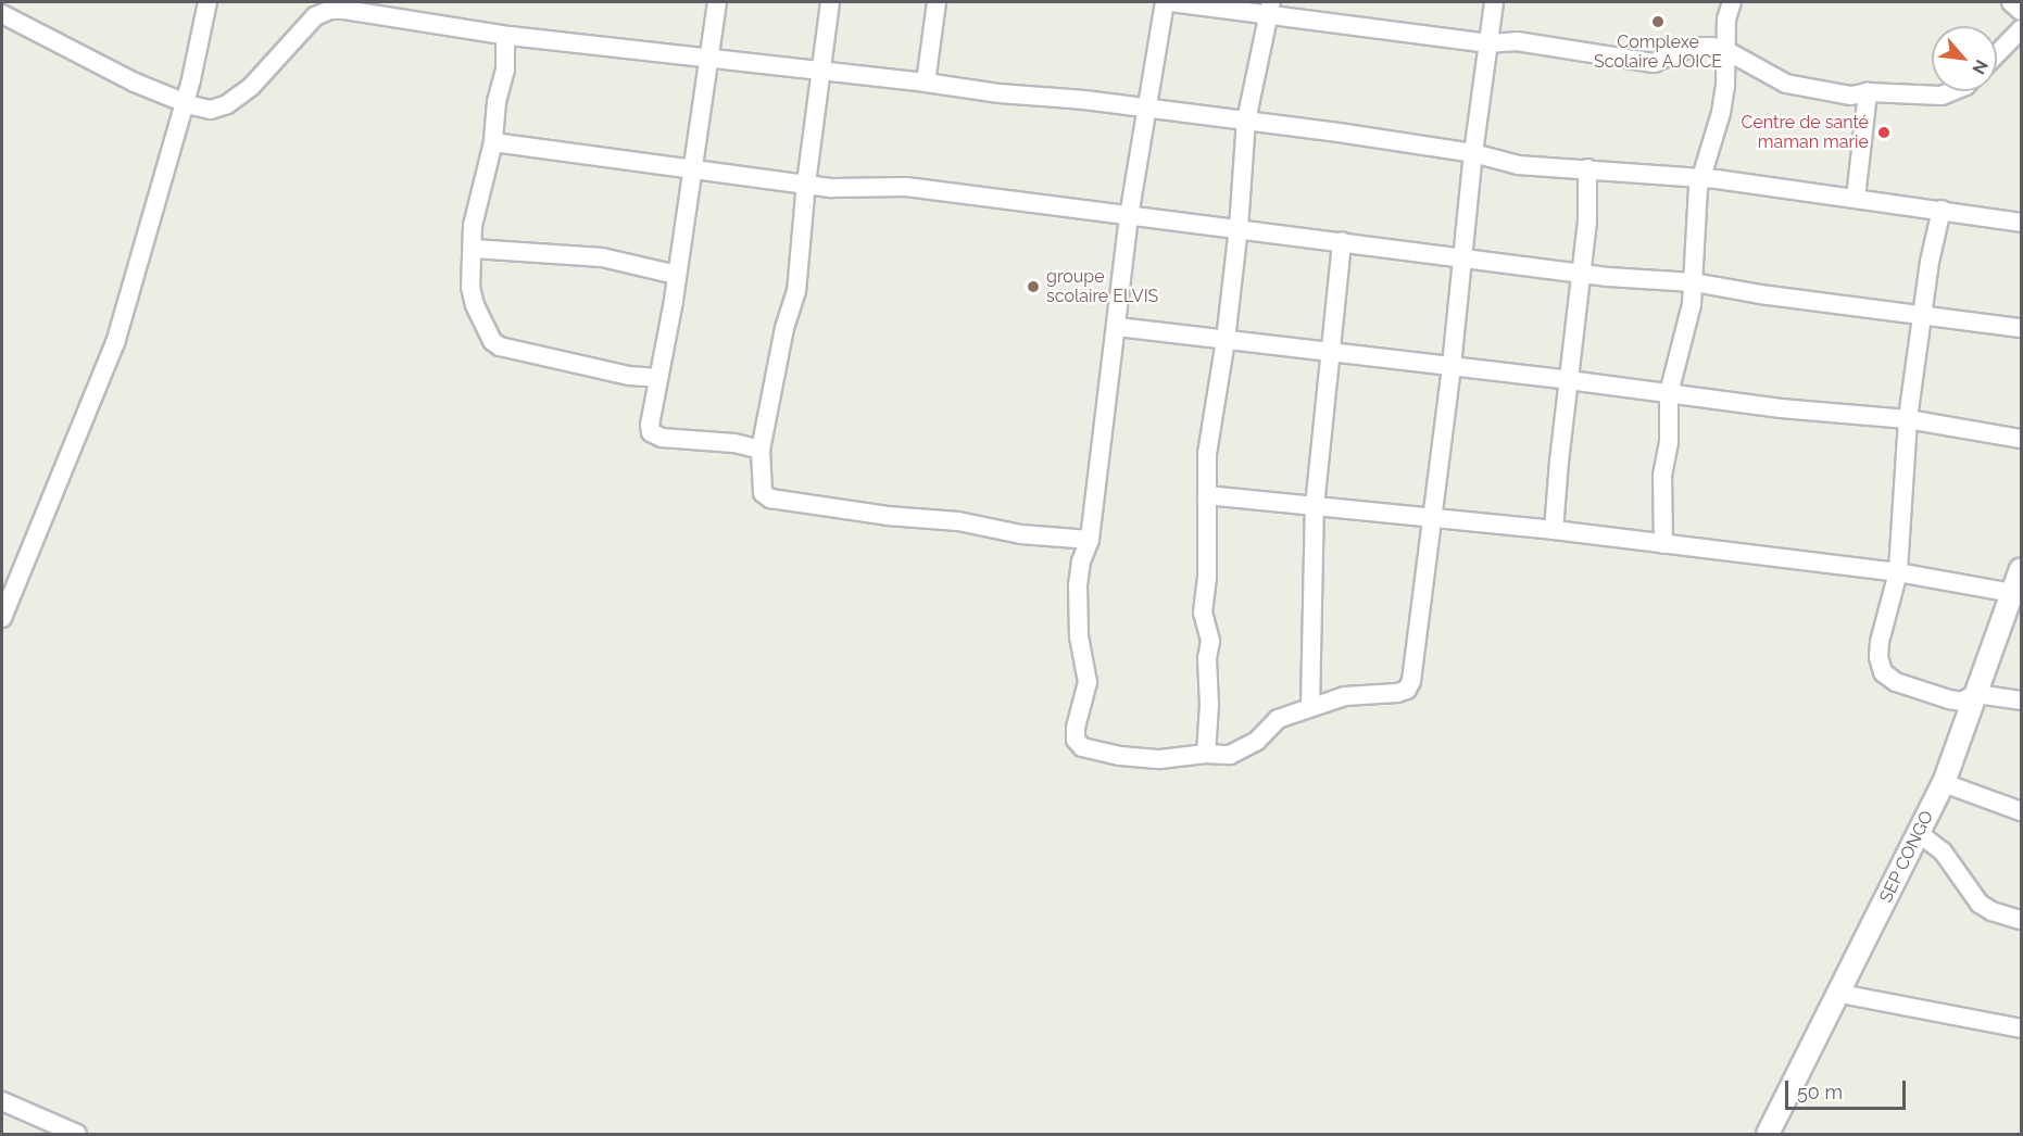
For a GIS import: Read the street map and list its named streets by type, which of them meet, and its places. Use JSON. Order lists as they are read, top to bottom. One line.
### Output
{"streets":{"street":["SEP CONGO"]},"places":["Complexe Scolaire AJOICE","Centre de santé maman marie","groupe scolaire ELVIS"],"scale_bar":"50 m","north":"bottom right"}
